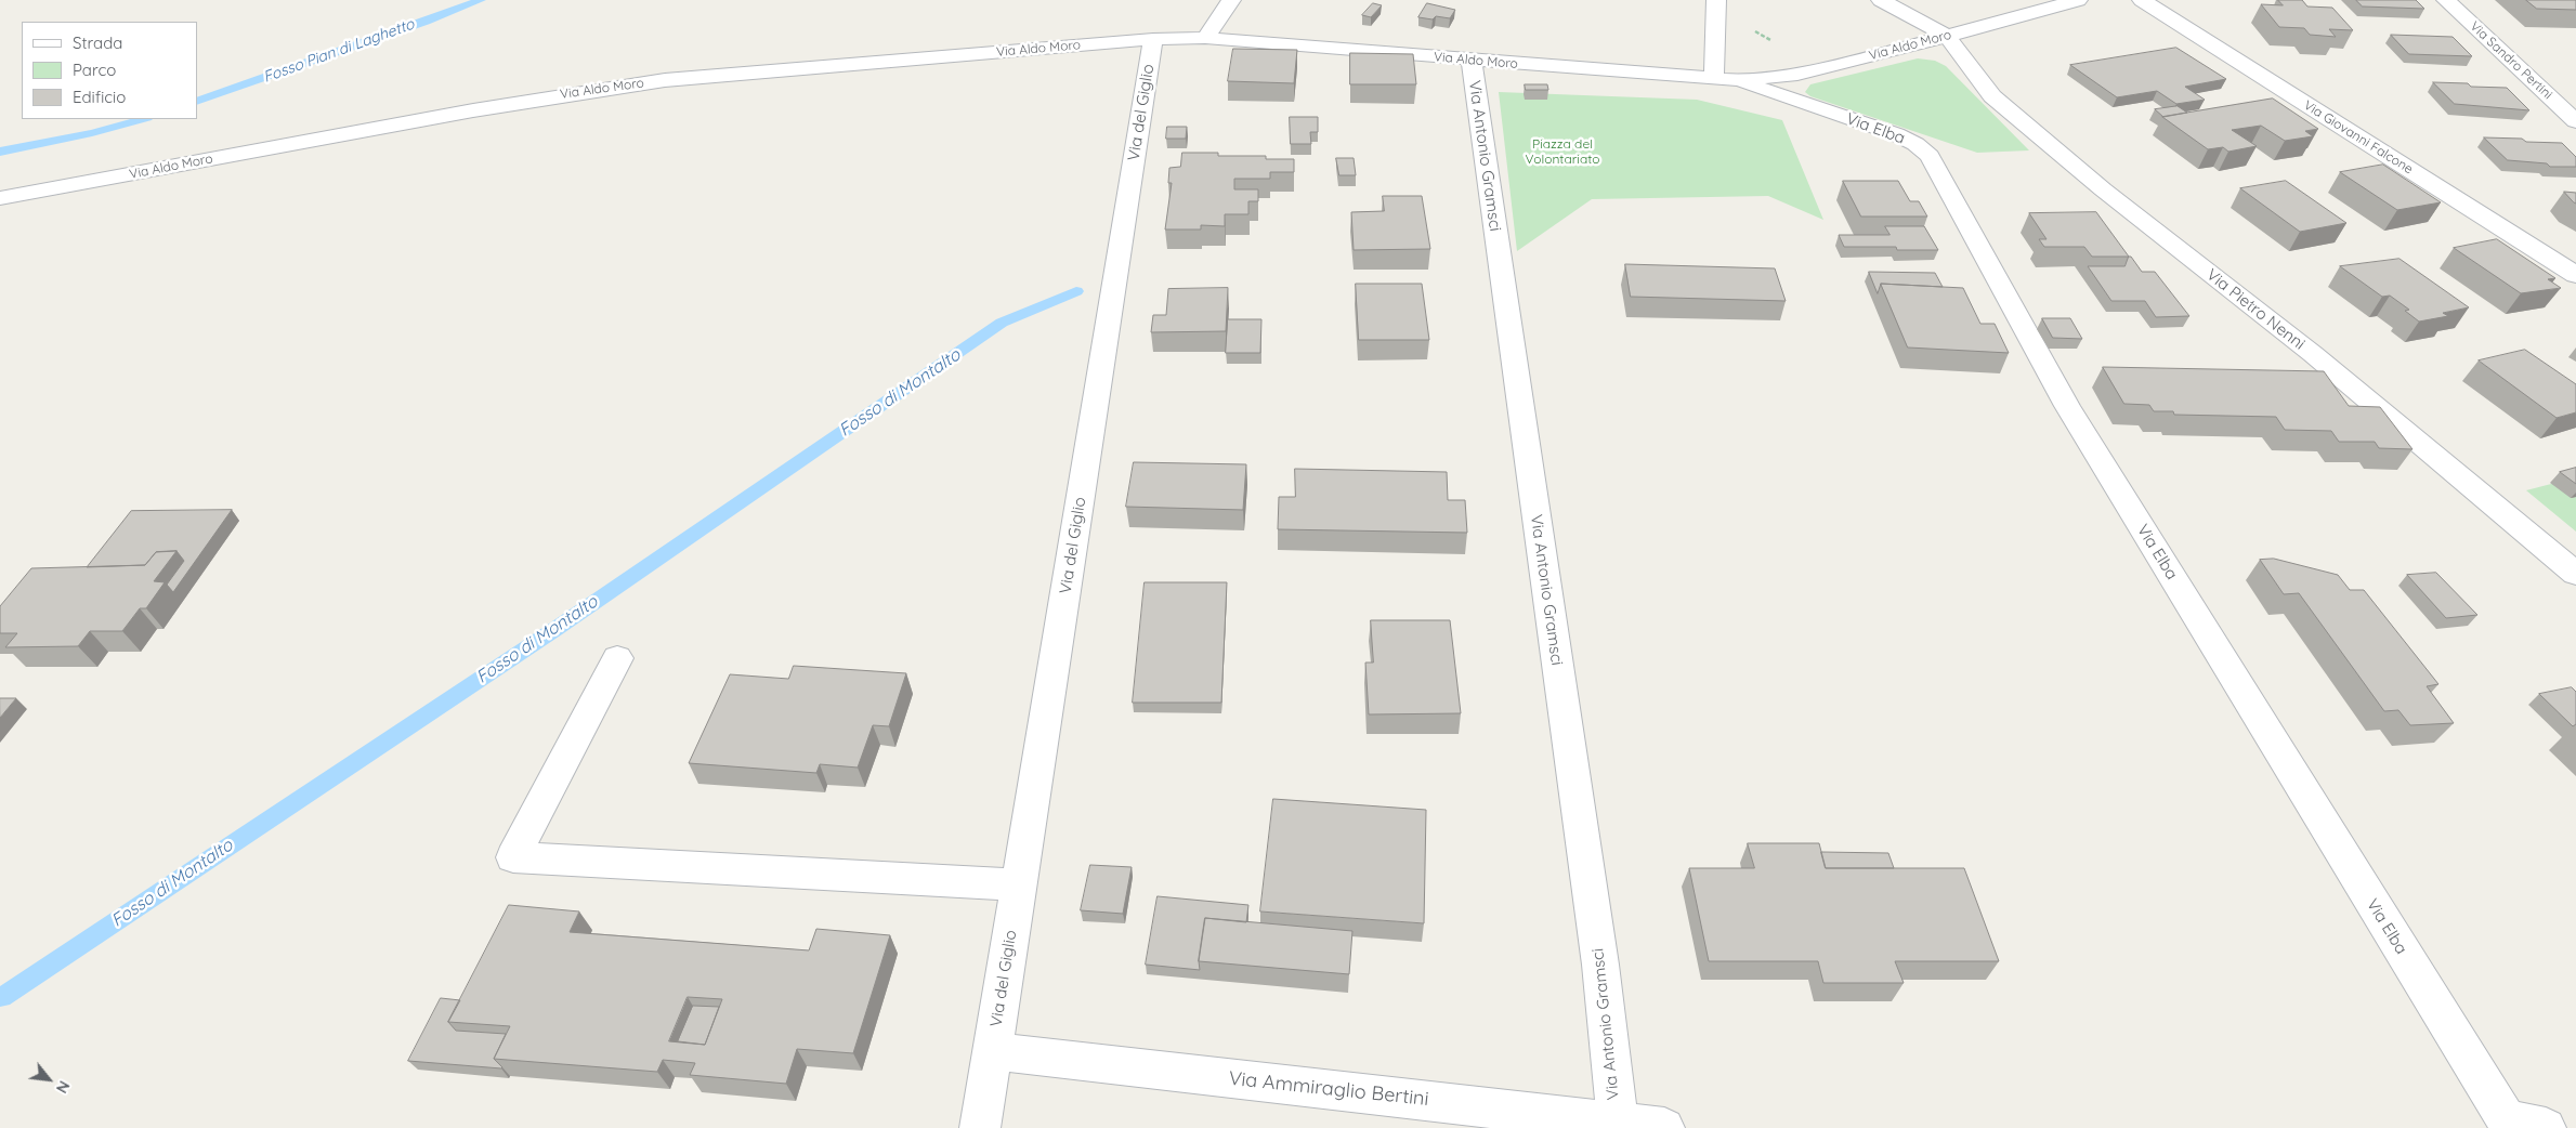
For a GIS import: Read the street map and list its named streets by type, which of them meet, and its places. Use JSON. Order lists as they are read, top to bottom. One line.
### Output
{"streets":{"street":["Via Aldo Moro","Via Sandro Pertini","Via del Giglio","Via Elba","Via Giovanni Falcone","Via Antonio Gramsci","Via Pietro Nenni","Via Ammiraglio Bertini"]},"crossings":[["Via Aldo Moro","Via del Giglio"],["Via Aldo Moro","Via Elba"],["Via Aldo Moro","Via Antonio Gramsci"],["Via Aldo Moro","Via Pietro Nenni"],["Via del Giglio","Via Ammiraglio Bertini"],["Via Antonio Gramsci","Via Ammiraglio Bertini"]],"water":["Fosso Pian di Laghetto","Fosso di Montalto"],"parks":["Piazza del Volontariato"],"legend":["Strada","Parco","Edificio"],"north":"bottom right"}
